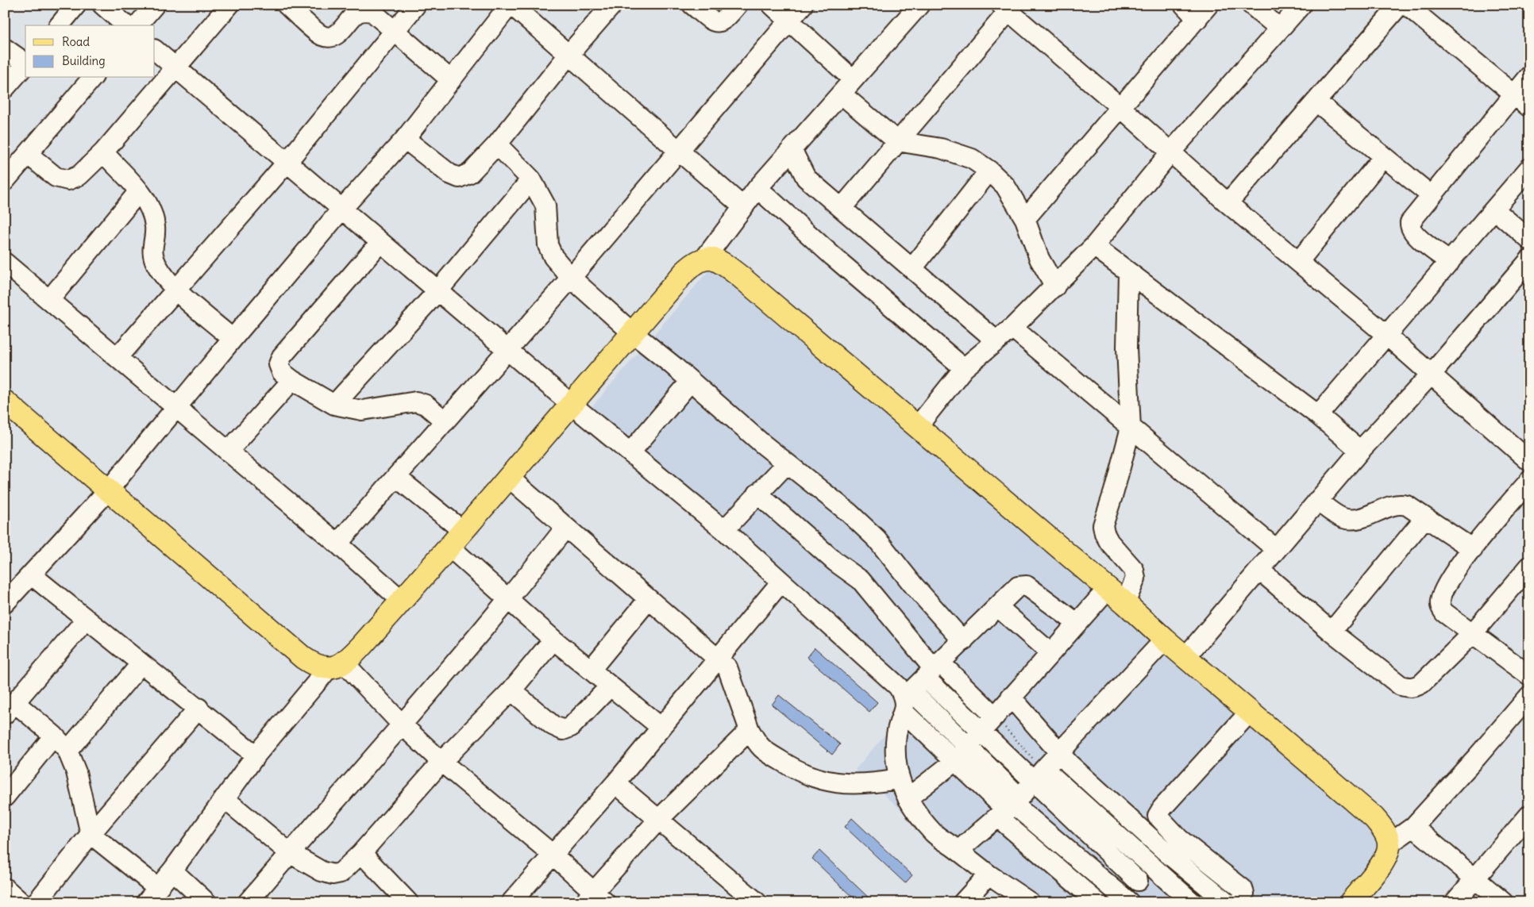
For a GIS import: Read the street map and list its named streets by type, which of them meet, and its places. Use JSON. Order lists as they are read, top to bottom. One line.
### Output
{"legend":["Road","Building"]}
